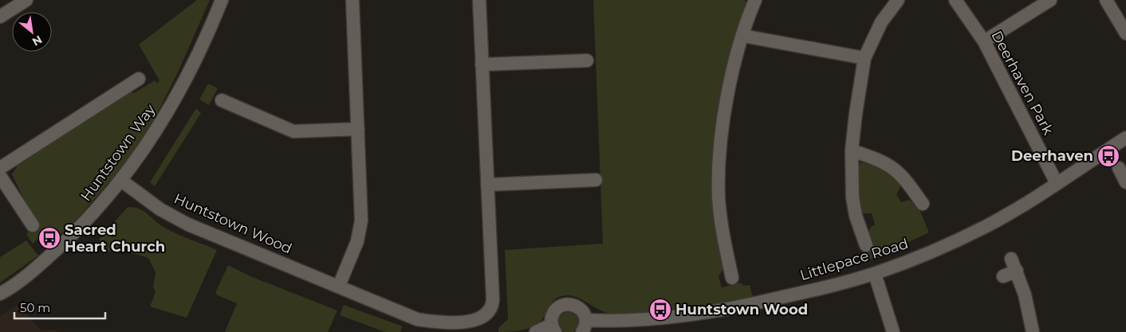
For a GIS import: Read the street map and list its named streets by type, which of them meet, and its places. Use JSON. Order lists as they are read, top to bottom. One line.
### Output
{"streets":{"street":["Deerhaven Park","Huntstown Way","Huntstown Wood","Littlepace Road"]},"crossings":[["Deerhaven Park","Littlepace Road"],["Huntstown Way","Huntstown Wood"]],"places":{"bus stop":["Deerhaven","Sacred Heart Church","Huntstown Wood"]},"scale_bar":"50 m","north":"bottom right"}
